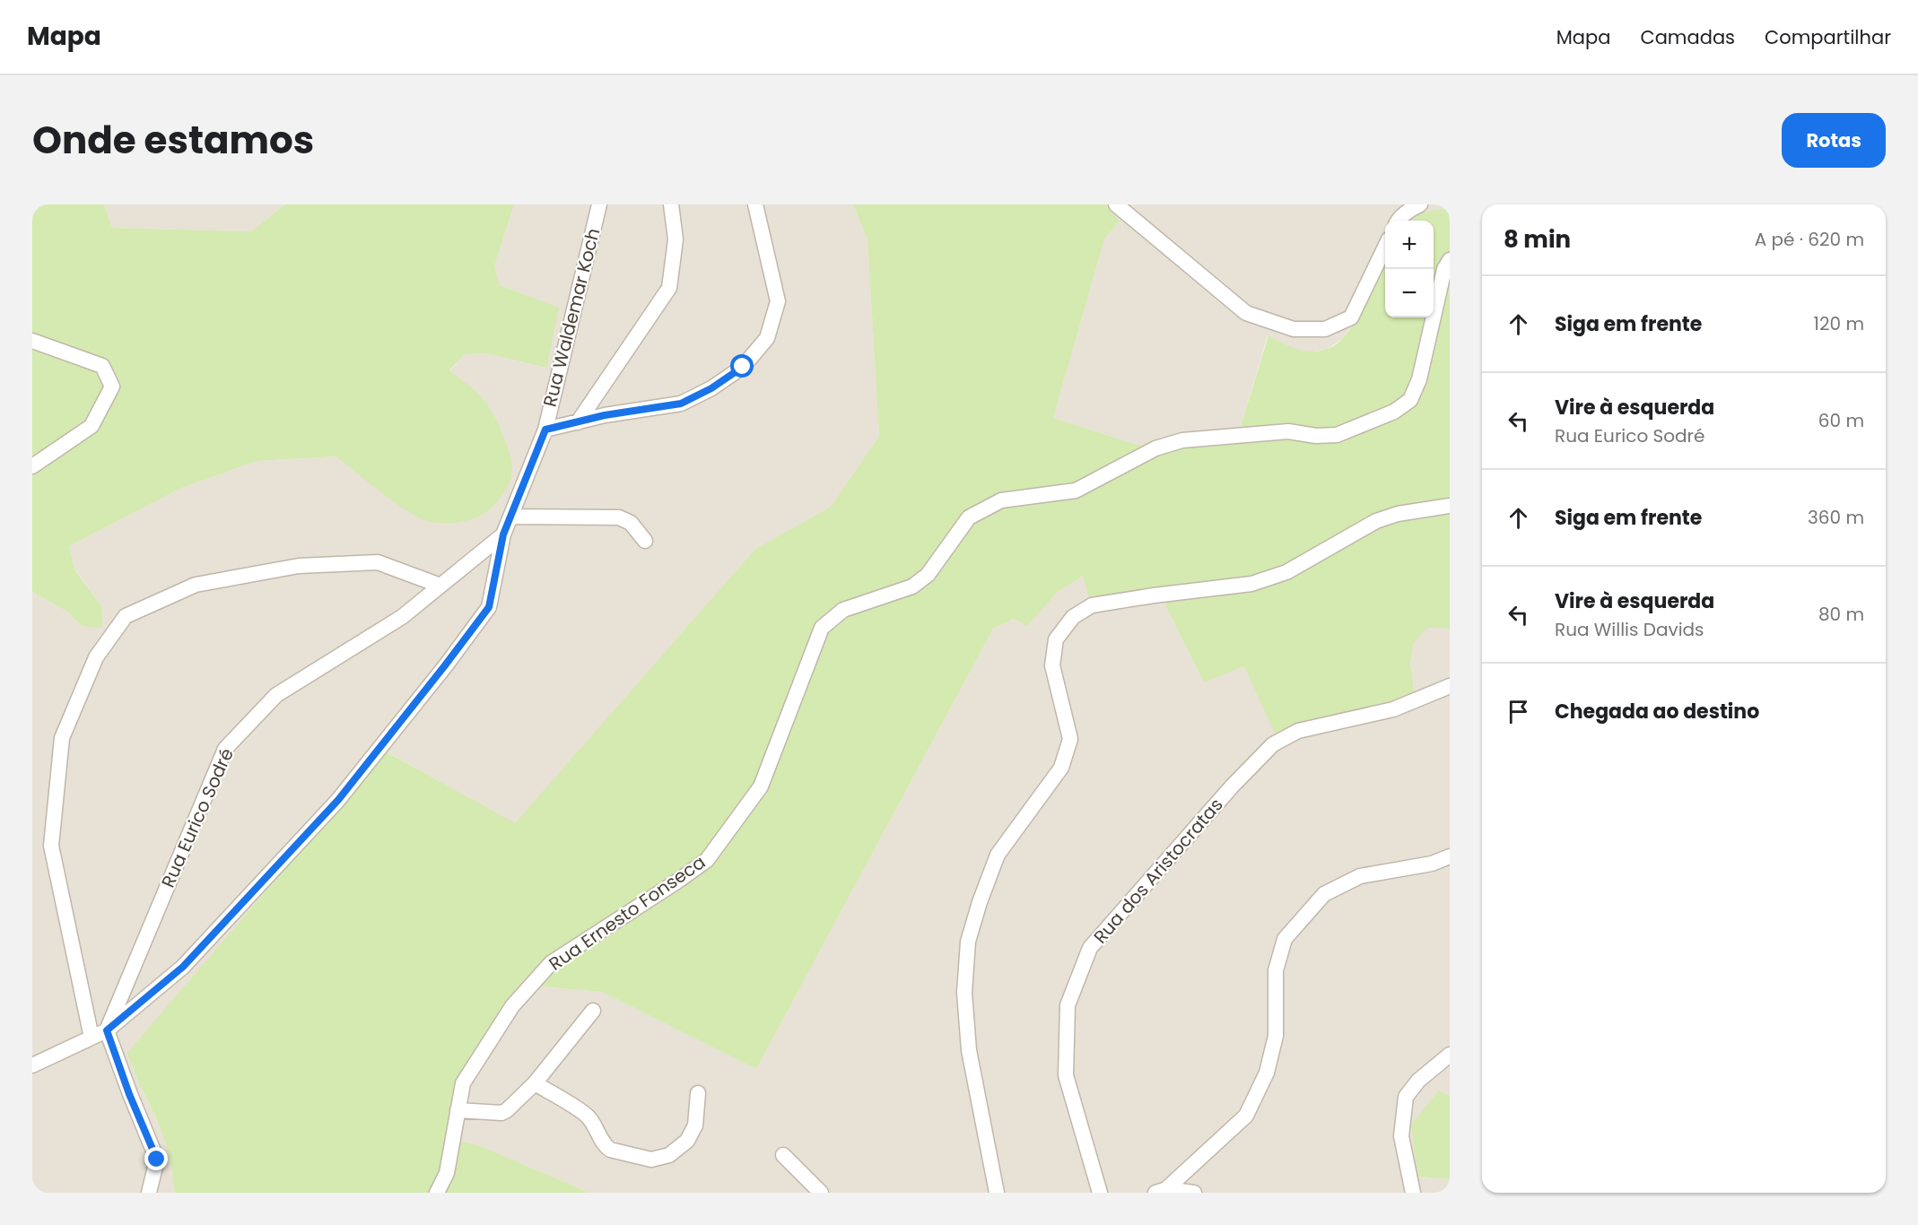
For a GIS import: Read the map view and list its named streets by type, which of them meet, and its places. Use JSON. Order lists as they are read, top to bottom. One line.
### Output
{"streets":{"street":["Rua Waldemar Koch","Rua Eurico Sodré","Rua dos Aristocratas","Rua Ernesto Fonseca"]},"crossings":[["Rua Waldemar Koch","Rua Eurico Sodré"]],"page":{"header":"Mapa","nav":["Mapa","Camadas","Compartilhar"],"title":"Onde estamos","buttons":"Rotas","heading":["8 min","A pé · 620 m"],"map_buttons":["+","−"],"list":[["Siga em frente","120 m"],["Vire à esquerda","Rua Eurico Sodré","60 m"],["Siga em frente","360 m"],["Vire à esquerda","Rua Willis Davids","80 m"],"Chegada ao destino"]}}
